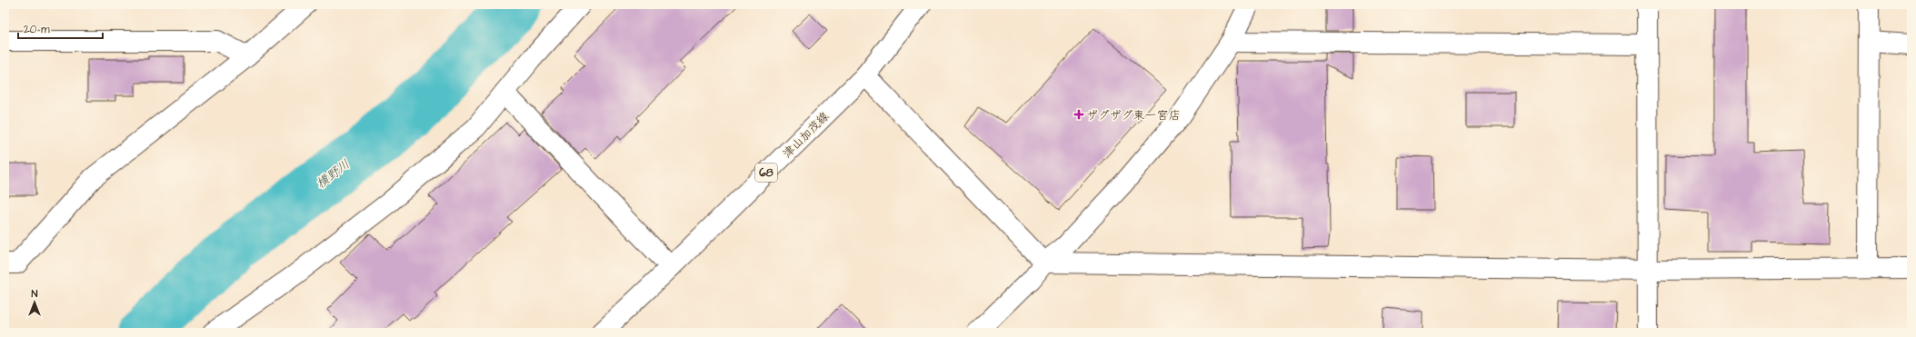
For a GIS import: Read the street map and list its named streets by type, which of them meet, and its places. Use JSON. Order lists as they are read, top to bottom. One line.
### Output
{"streets":{"street":["津山加茂線","68"]},"water":["横野川"],"places":{"health":["ザグザグ東一宮店"]},"scale_bar":"20 m","north":"top"}
